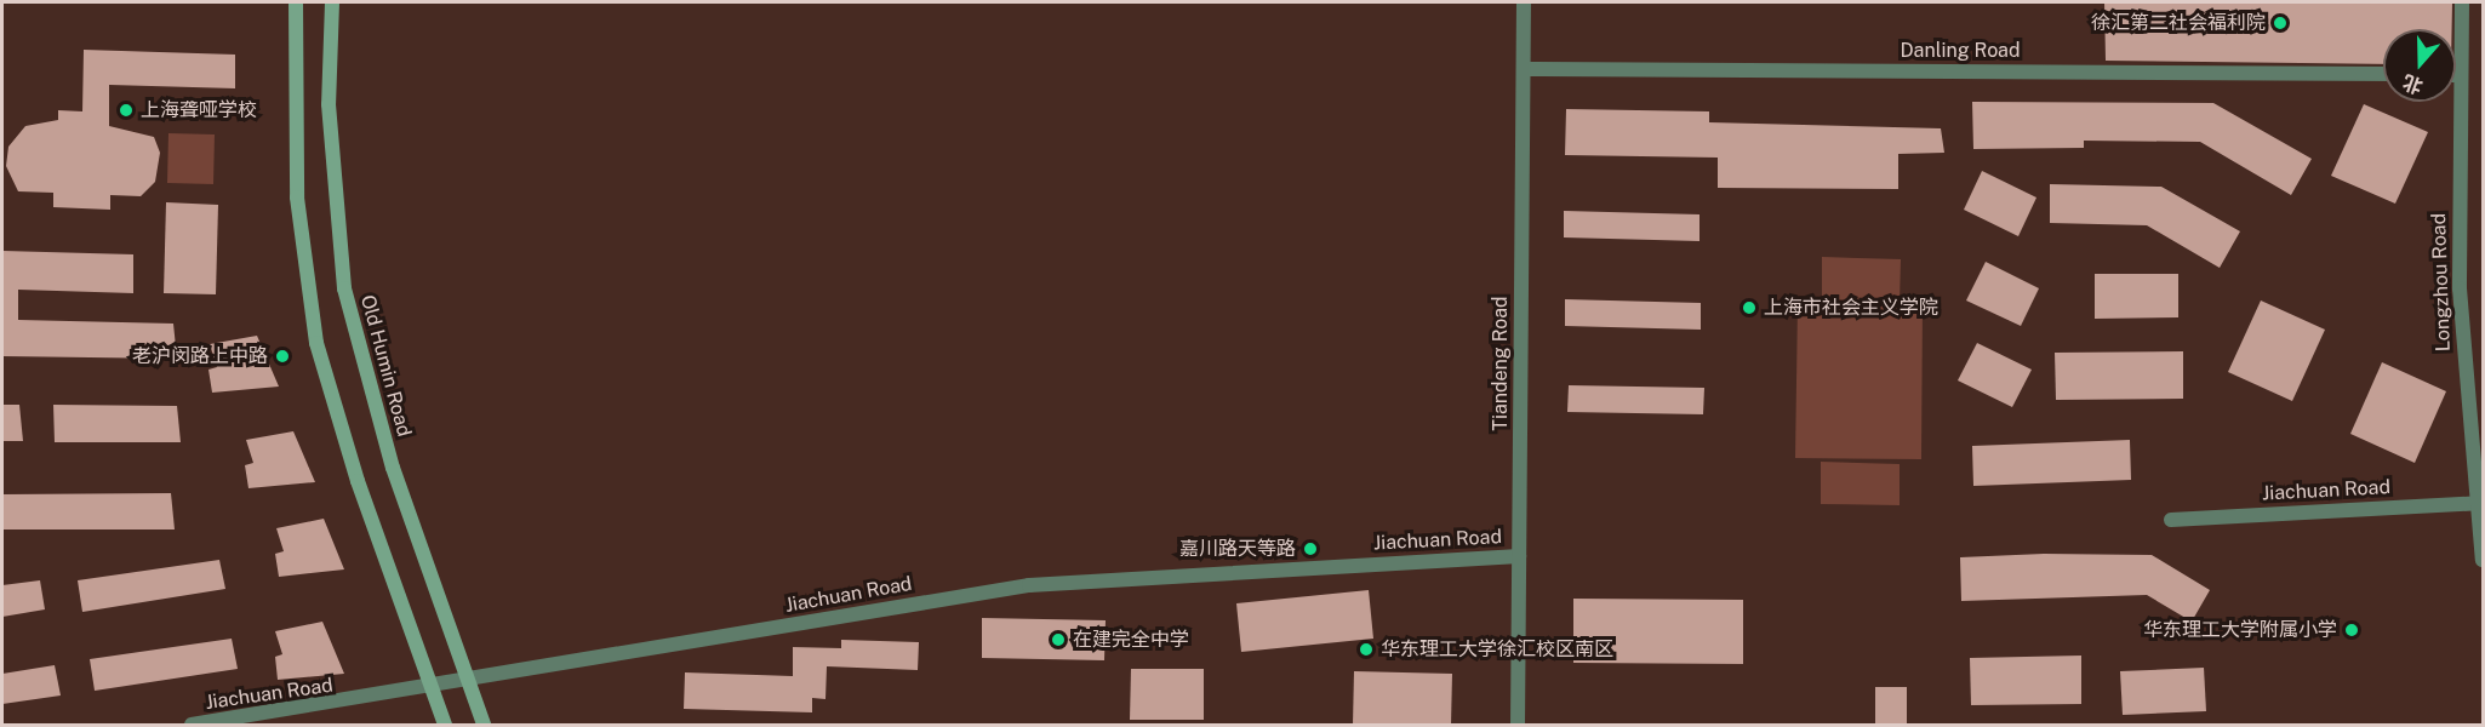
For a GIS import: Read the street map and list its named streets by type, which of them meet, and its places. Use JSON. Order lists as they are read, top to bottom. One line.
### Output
{"streets":{"main road":["Old Humin Road"],"street":["Danling Road","Longzhou Road","Tiandeng Road","Jiachuan Road"]},"crossings":[["Danling Road","Tiandeng Road"],["Longzhou Road","Jiachuan Road"],["Tiandeng Road","Jiachuan Road"],["Old Humin Road","Jiachuan Road"]],"places":["徐汇第二社会福利院","上海聋哑学校","上海市社会主义学院","老沪闵路上中路","嘉川路天等路","华东理工大学附属小学","在建完全中学","华东理工大学徐汇校区南区"],"north":"bottom"}
